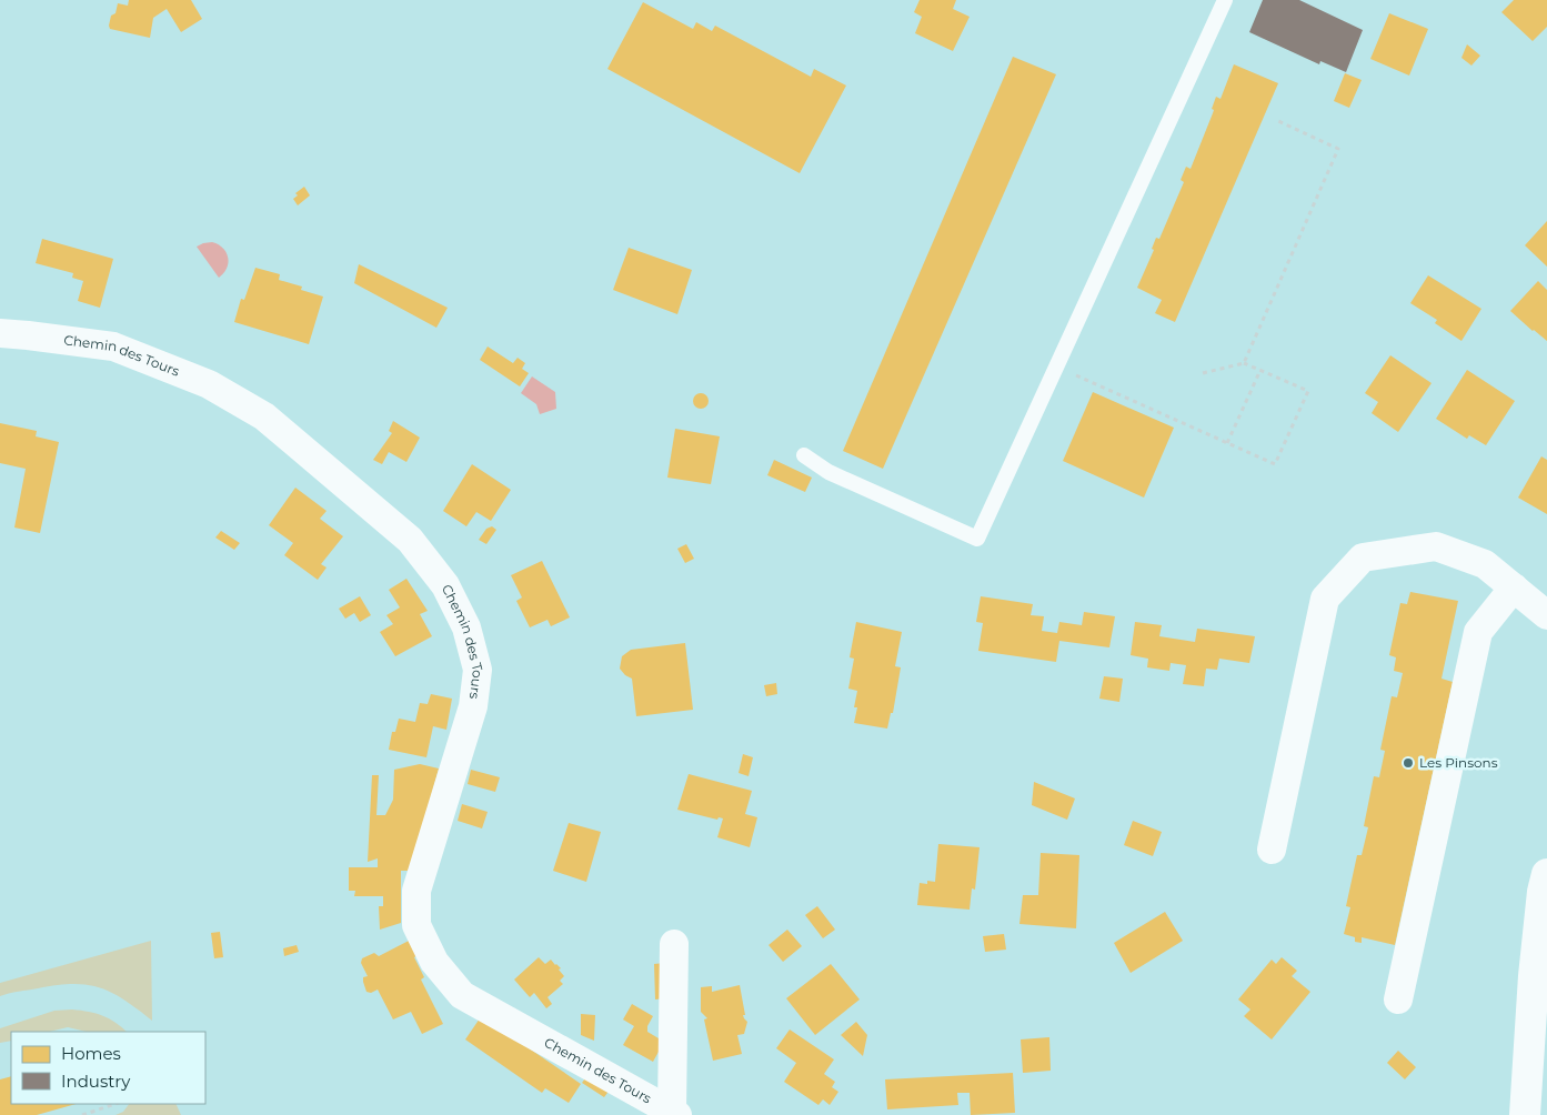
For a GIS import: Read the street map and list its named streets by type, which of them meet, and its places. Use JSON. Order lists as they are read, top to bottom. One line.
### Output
{"streets":{"street":["Chemin des Tours"]},"places":["Les Pinsons"],"legend":["Homes","Industry"]}
